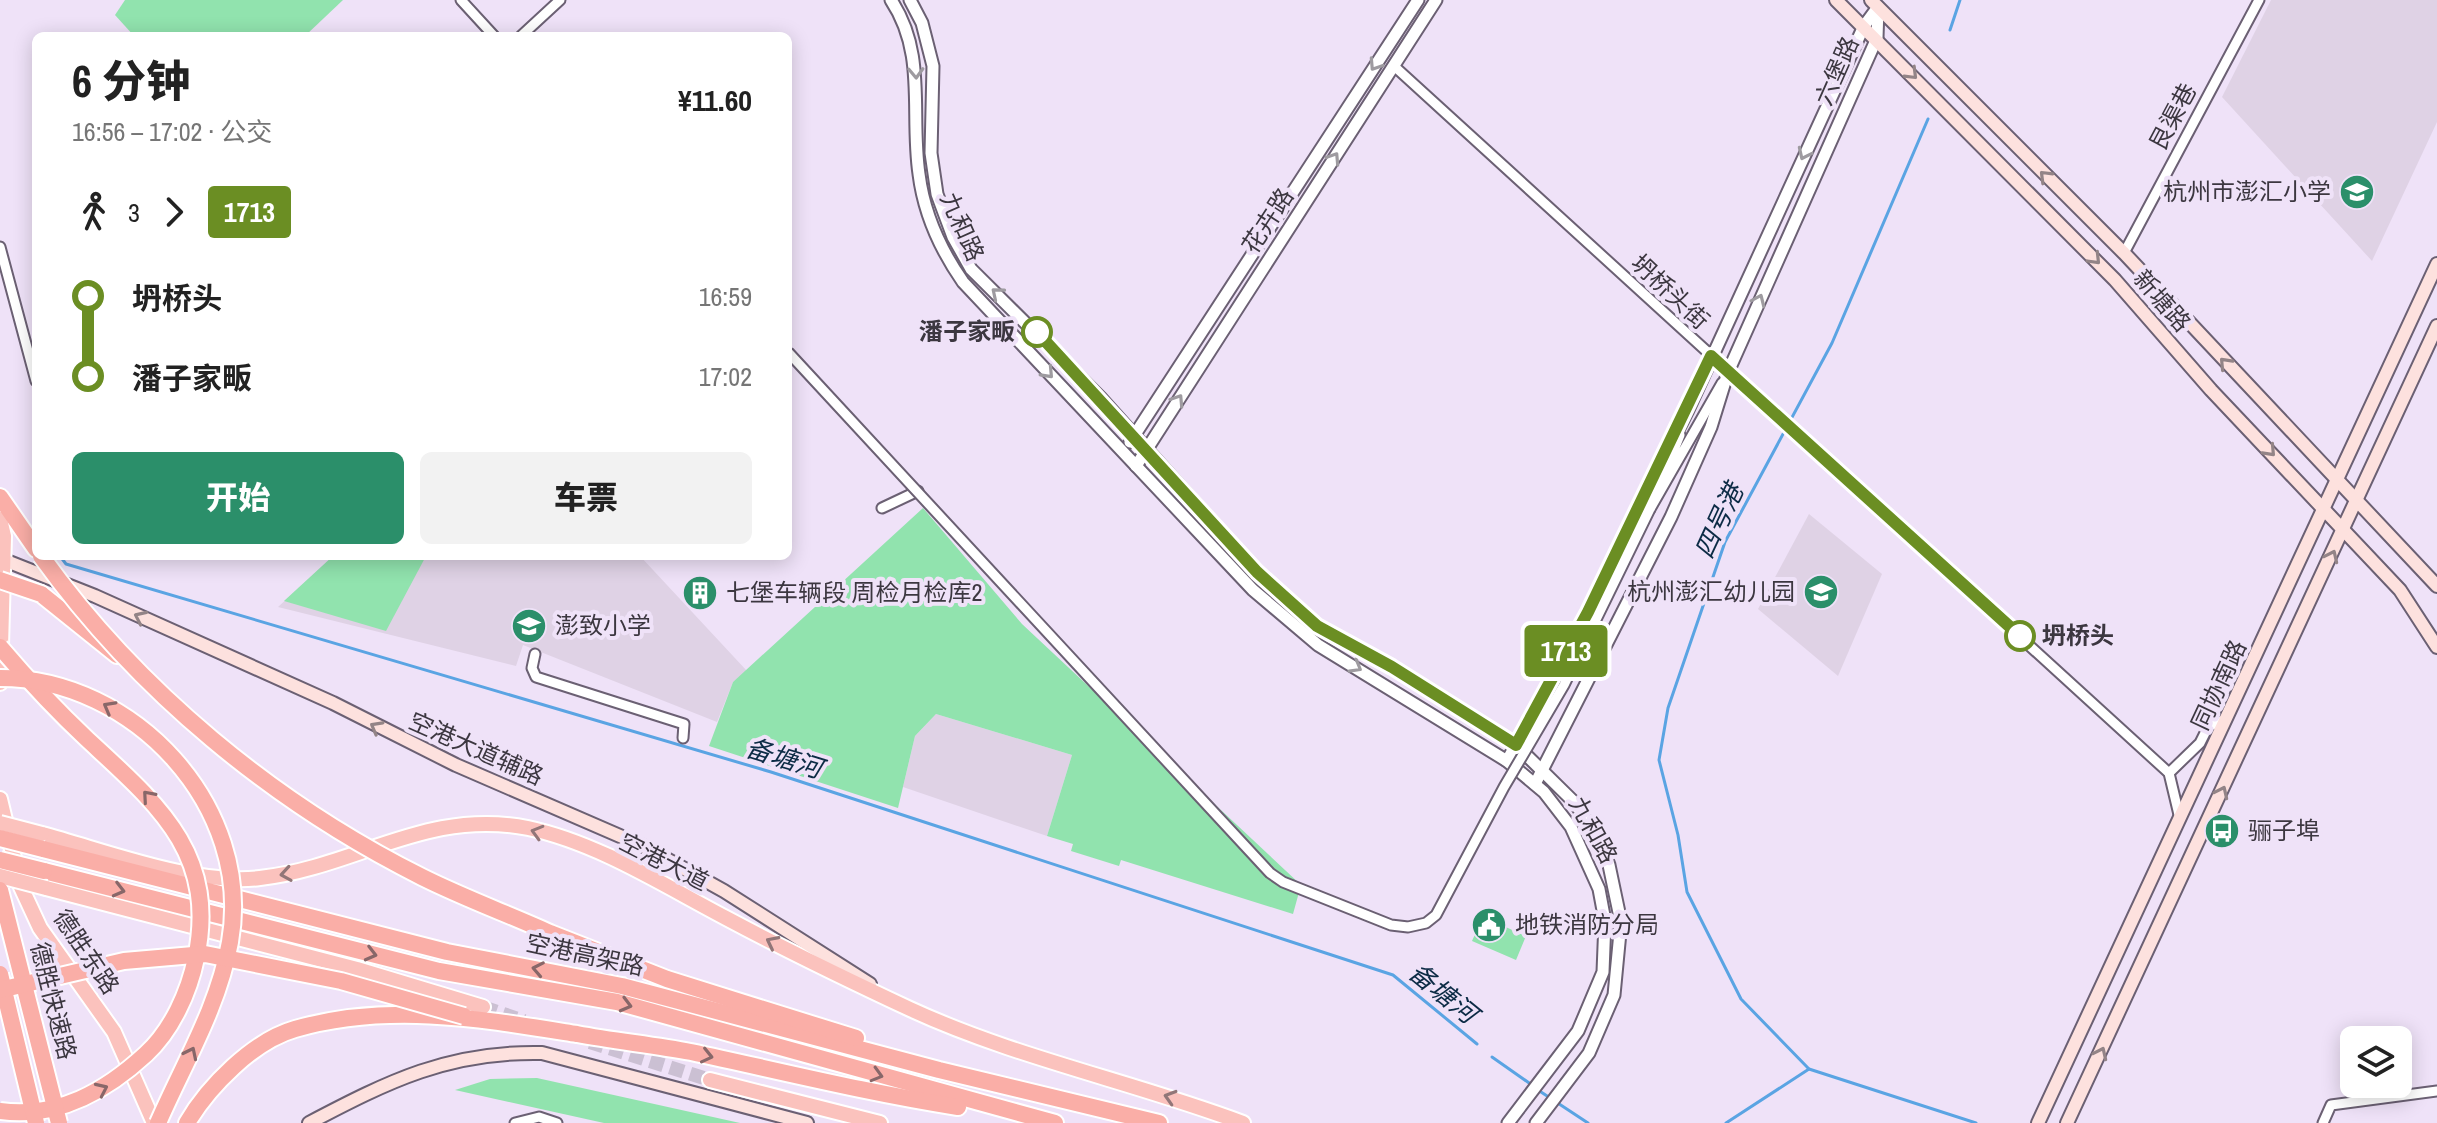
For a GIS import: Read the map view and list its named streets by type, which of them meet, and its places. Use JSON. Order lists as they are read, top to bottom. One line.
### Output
{"streets":{"highway":["空港高架路","德胜快速路"],"main road":["新塘路","同协南路","空港大道辅路","空港大道","德胜东路"],"street":["六堡路","艮渠巷","花卉路","九和路","坍桥头街"]},"crossings":[["六堡路","九和路"],["六堡路","坍桥头街"],["六堡路","新塘路"],["艮渠巷","新塘路"],["花卉路","九和路"],["花卉路","坍桥头街"],["新塘路","同协南路"],["空港大道辅路","空港大道"],["空港大道","空港高架路"]],"one_way":["空港大道辅路"],"water":["四号港","备塘河"],"places":{"school or university":["杭州市澎汇小学","杭州澎汇幼儿园","澎致小学"],"other":["潘子家畈","坍桥头"],"building":["七堡车辆段 周检月检库2"],"bus stop":["骊子埠"],"public building":["地铁消防分局"]},"lines":["bus line 1713"],"page":{"on_map":"1713","heading":["6 分钟","16:56 – 17:02 · 公交","¥11.60"],"legs":["3","1713"],"list":[{"name":"坍桥头","value":"16:59"},{"name":"潘子家畈","value":"17:02"}],"buttons":["开始","车票"]}}
